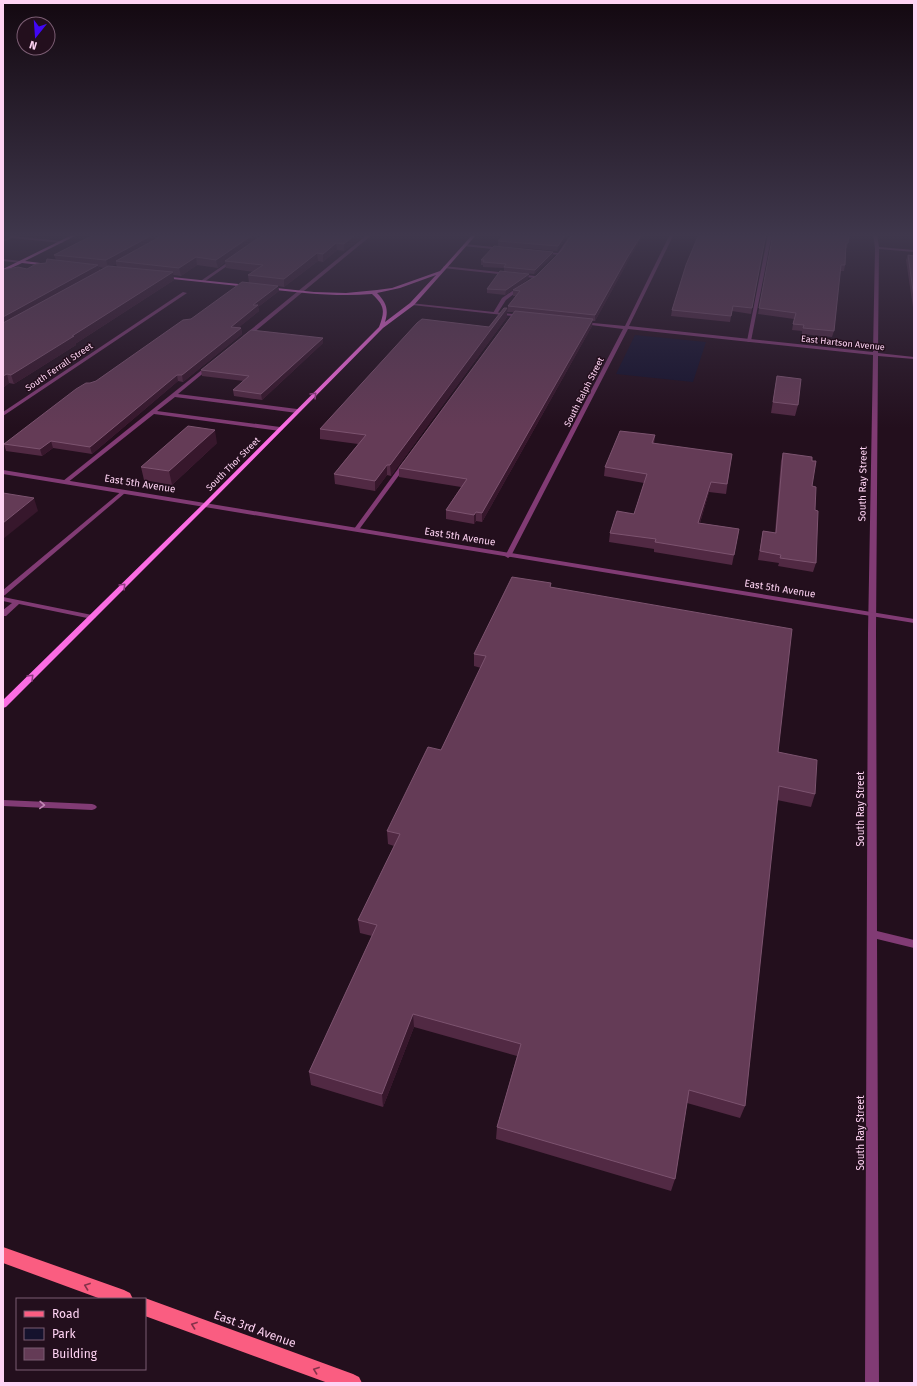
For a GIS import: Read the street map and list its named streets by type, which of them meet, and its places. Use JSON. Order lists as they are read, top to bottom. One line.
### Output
{"streets":{"main road":["South Thor Street","East 3rd Avenue"],"street":["East Hartson Avenue","South Ferrall Street","South Ralph Street","East 5th Avenue","South Ray Street"]},"crossings":[["East Hartson Avenue","South Ralph Street"],["East Hartson Avenue","South Ray Street"],["South Ralph Street","East 5th Avenue"],["South Thor Street","East 5th Avenue"],["East 5th Avenue","South Ray Street"]],"one_way":["South Thor Street","East 3rd Avenue"],"legend":["Road","Park","Building"],"north":"bottom"}
